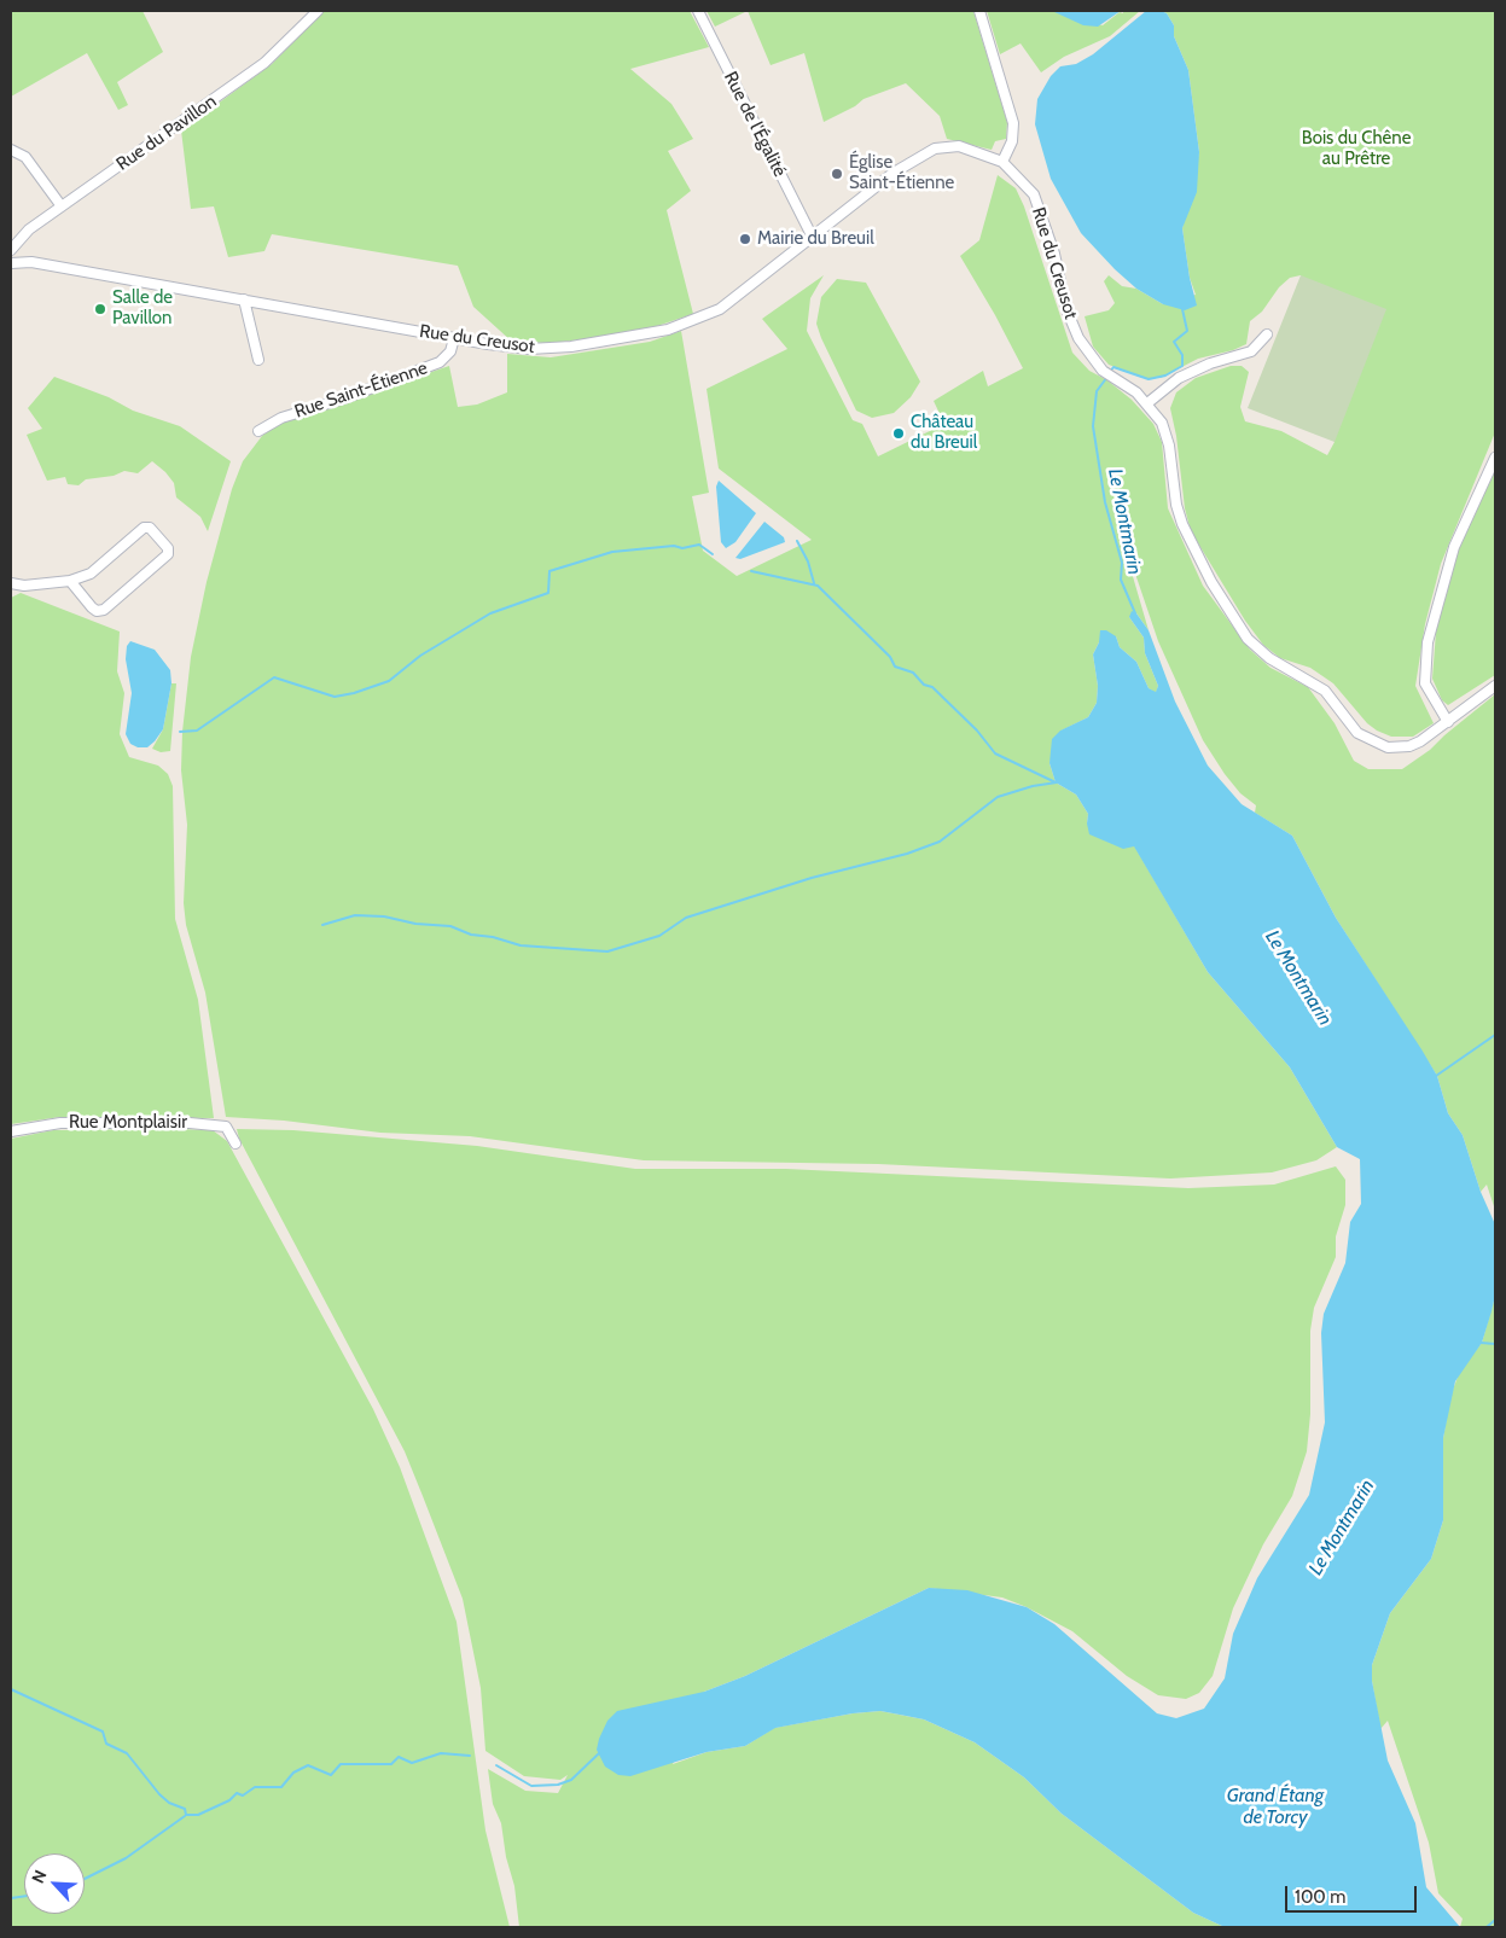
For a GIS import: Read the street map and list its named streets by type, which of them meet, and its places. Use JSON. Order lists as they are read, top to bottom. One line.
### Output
{"streets":{"street":["Rue de l'Égalité","Rue du Pavillon","Rue du Creusot","Rue Saint-Étienne","Rue Montplaisir"]},"crossings":[["Rue de l'Égalité","Rue du Creusot"],["Rue du Creusot","Rue Saint-Étienne"]],"water":["Le Montmarin","Grand Étang de Torcy"],"parks":["Bois du Chêne au Prêtre"],"places":["Église Saint-Étienne","Mairie du Breuil","Salle de Pavillon","Château du Breuil"],"scale_bar":"100 m","north":"top left"}
